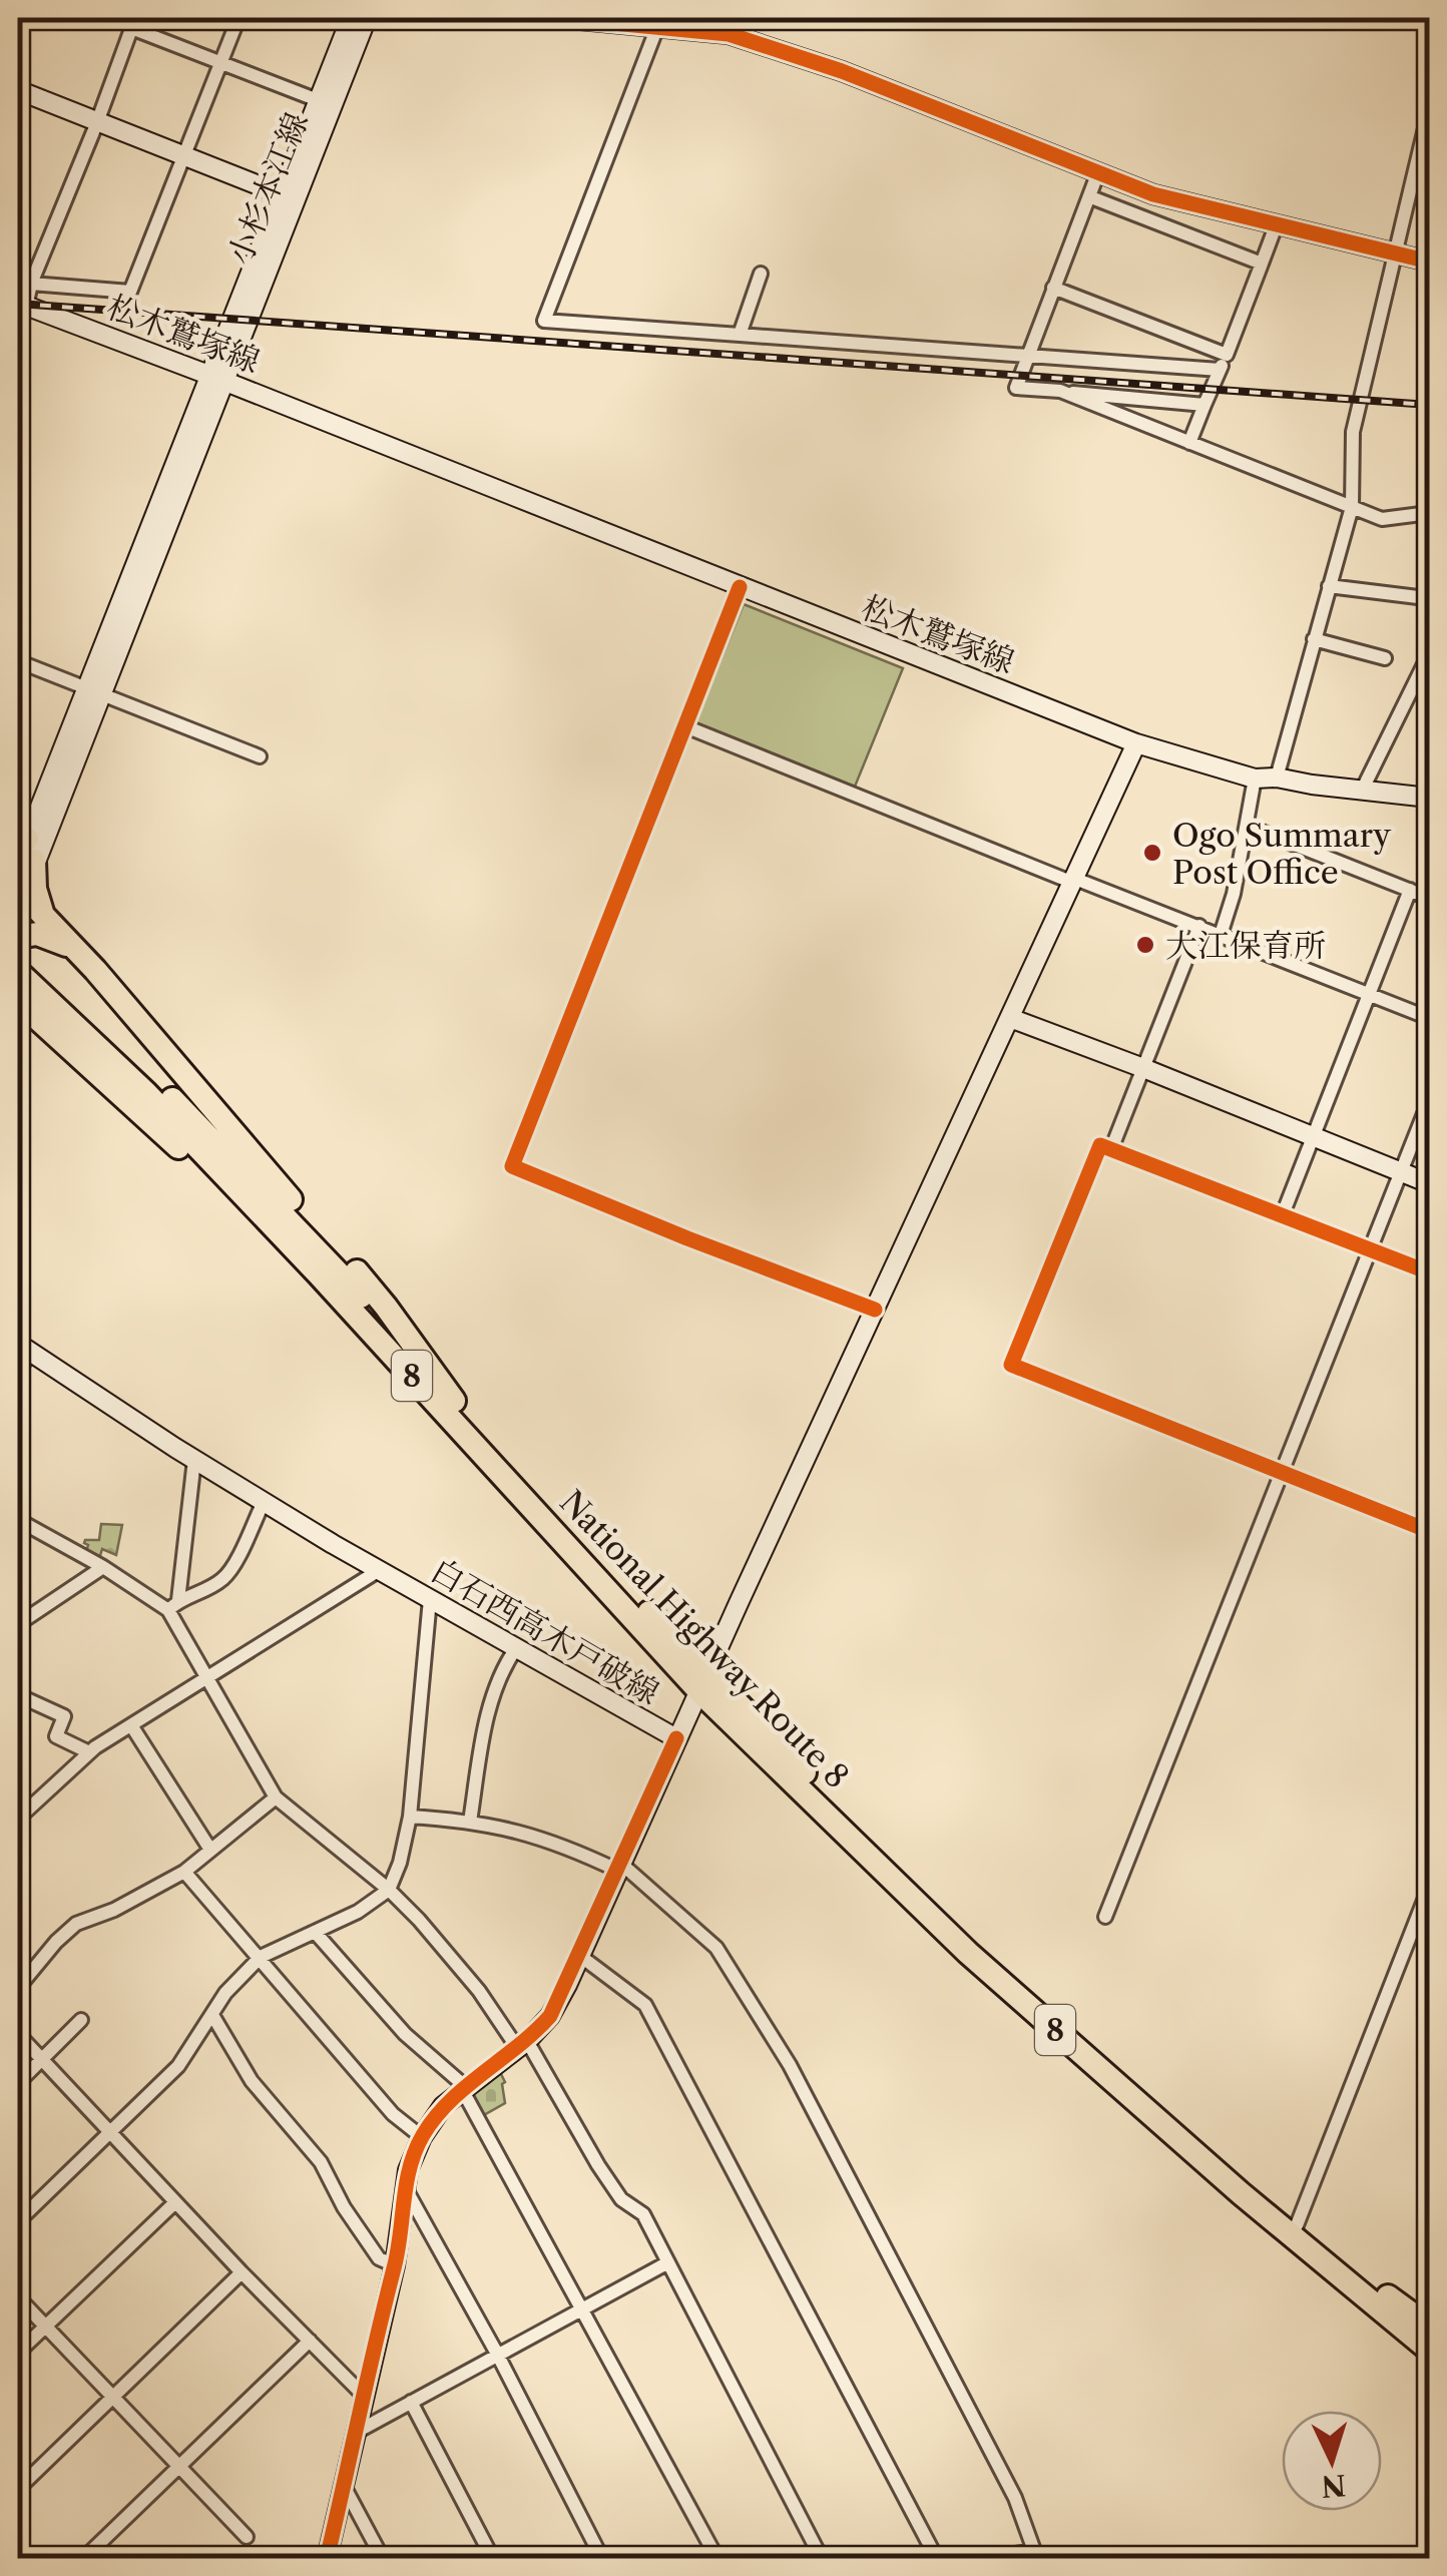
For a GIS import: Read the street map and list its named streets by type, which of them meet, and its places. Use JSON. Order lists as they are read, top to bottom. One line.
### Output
{"streets":{"highway":["8","National Highway Route 8"],"main road":["小杉本江線","松木鷲塚線","白石西高木戸破線"]},"crossings":[["小杉本江線","松木鷲塚線"],["白石西高木戸破線","National Highway Route 8"]],"places":["Ogo Summary Post Office","大江保育所"],"north":"bottom"}
